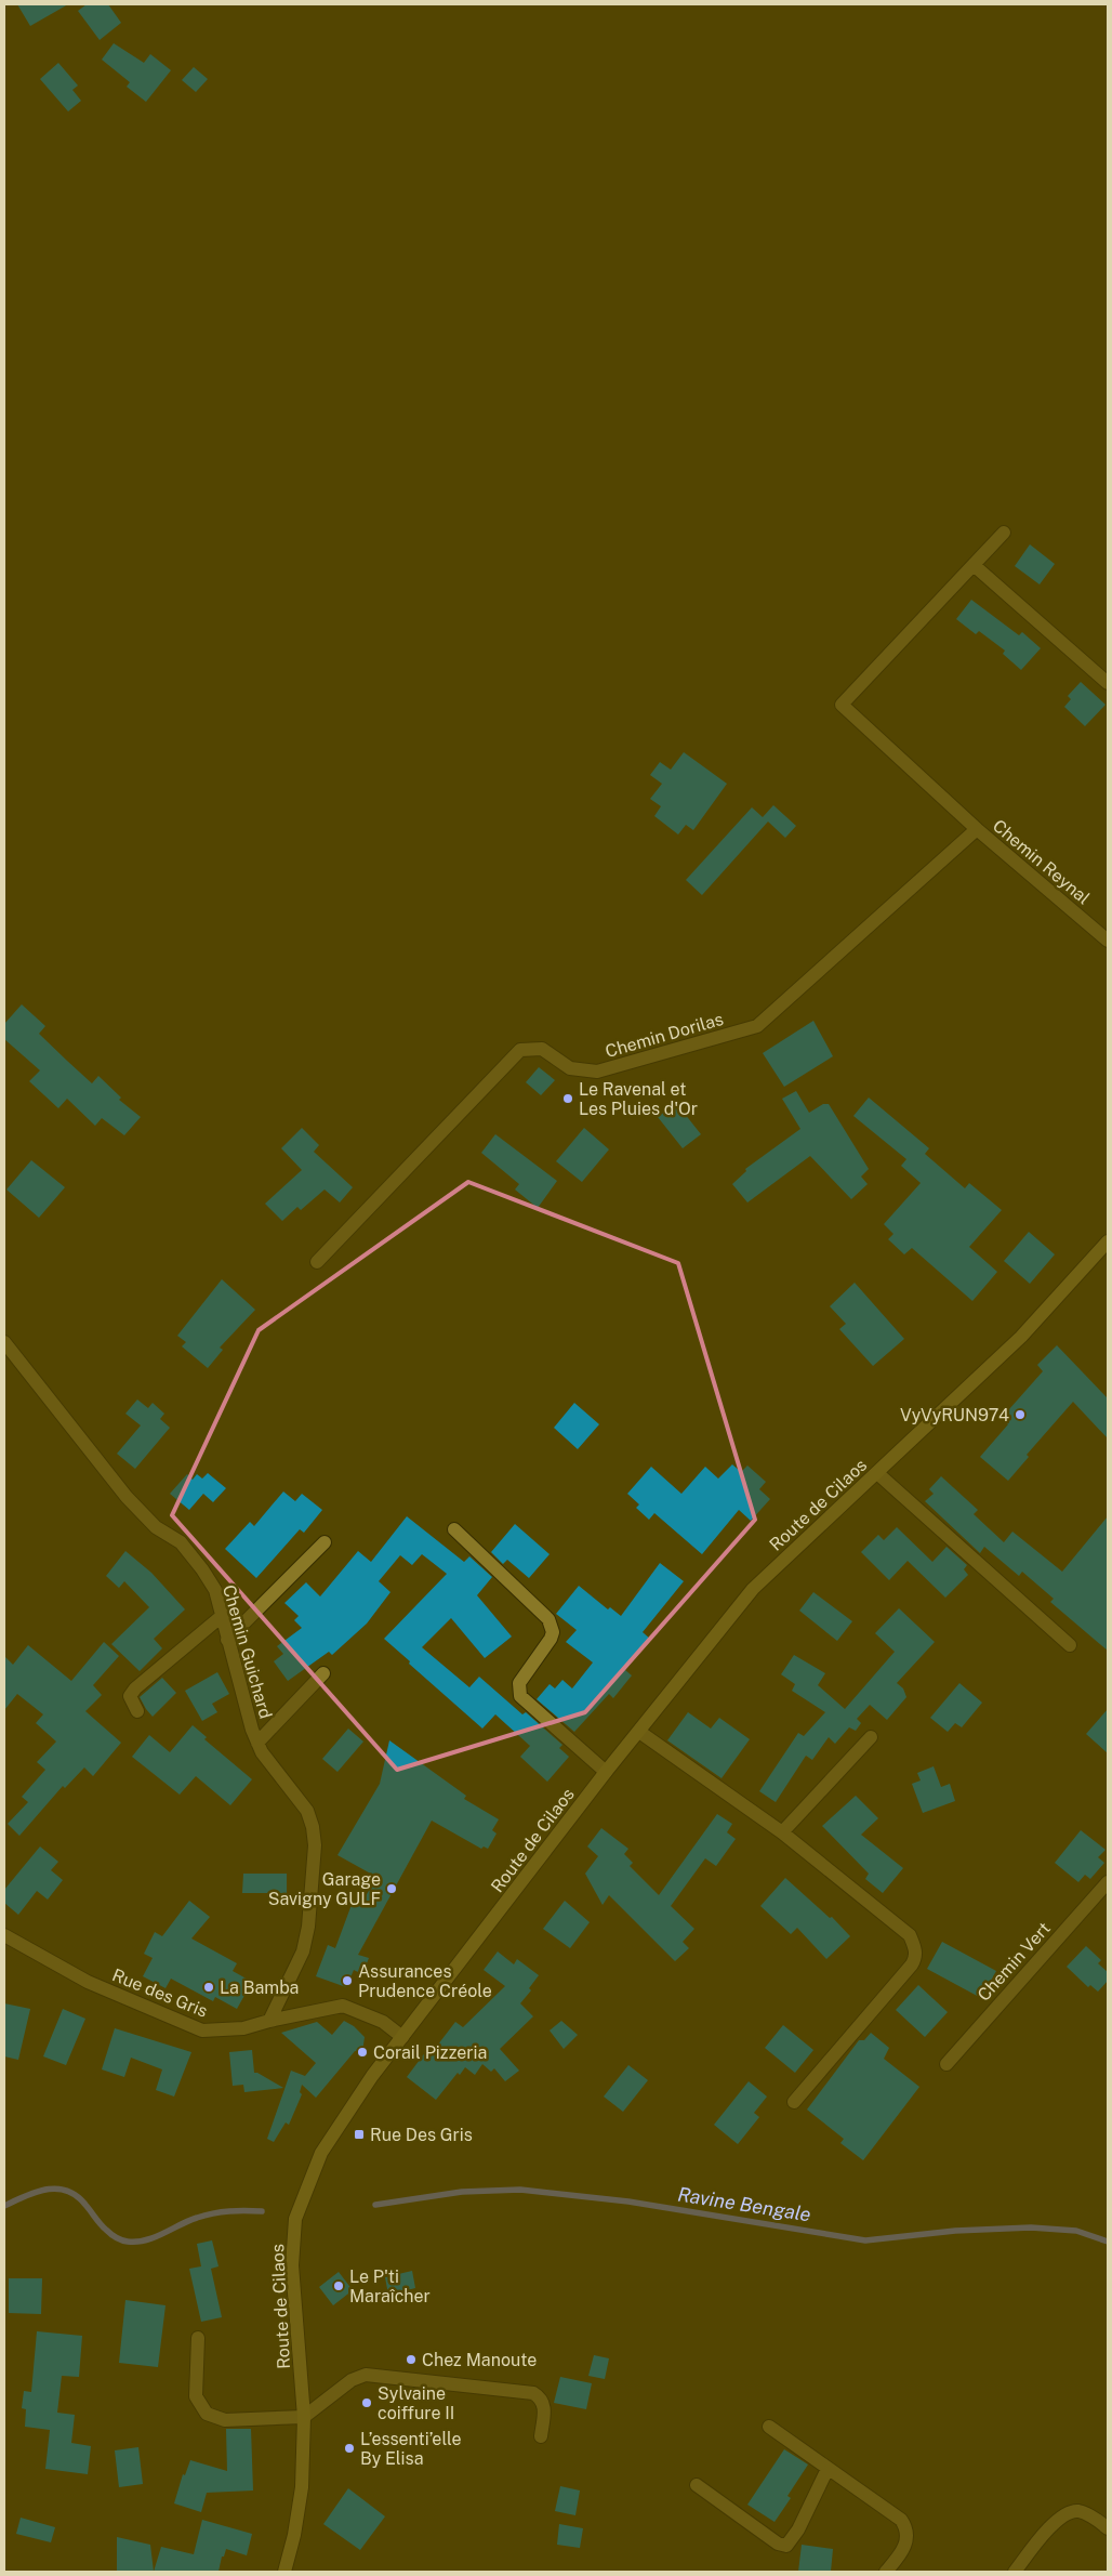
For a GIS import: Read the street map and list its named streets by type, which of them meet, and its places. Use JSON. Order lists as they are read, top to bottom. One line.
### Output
{"streets":{"main road":["Route de Cilaos"],"street":["Chemin Reynal","Chemin Dorilas","Chemin Guichard","Chemin Vert","Rue des Gris"]},"crossings":[["Chemin Reynal","Chemin Dorilas"],["Route de Cilaos","Rue des Gris"],["Chemin Guichard","Rue des Gris"]],"water":["Ravine Bengale"],"places":{"other":["Le Ravenal et Les Pluies d'Or","VyVyRUN974","Garage Savigny GULF","Assurances Prudence Créole","La Bamba","Corail Pizzeria","Le P'ti Maraîcher","Chez Manoute","Sylvaine coiffure II","L’essenti’elle By Elisa"],"transit":["Rue Des Gris"]}}
